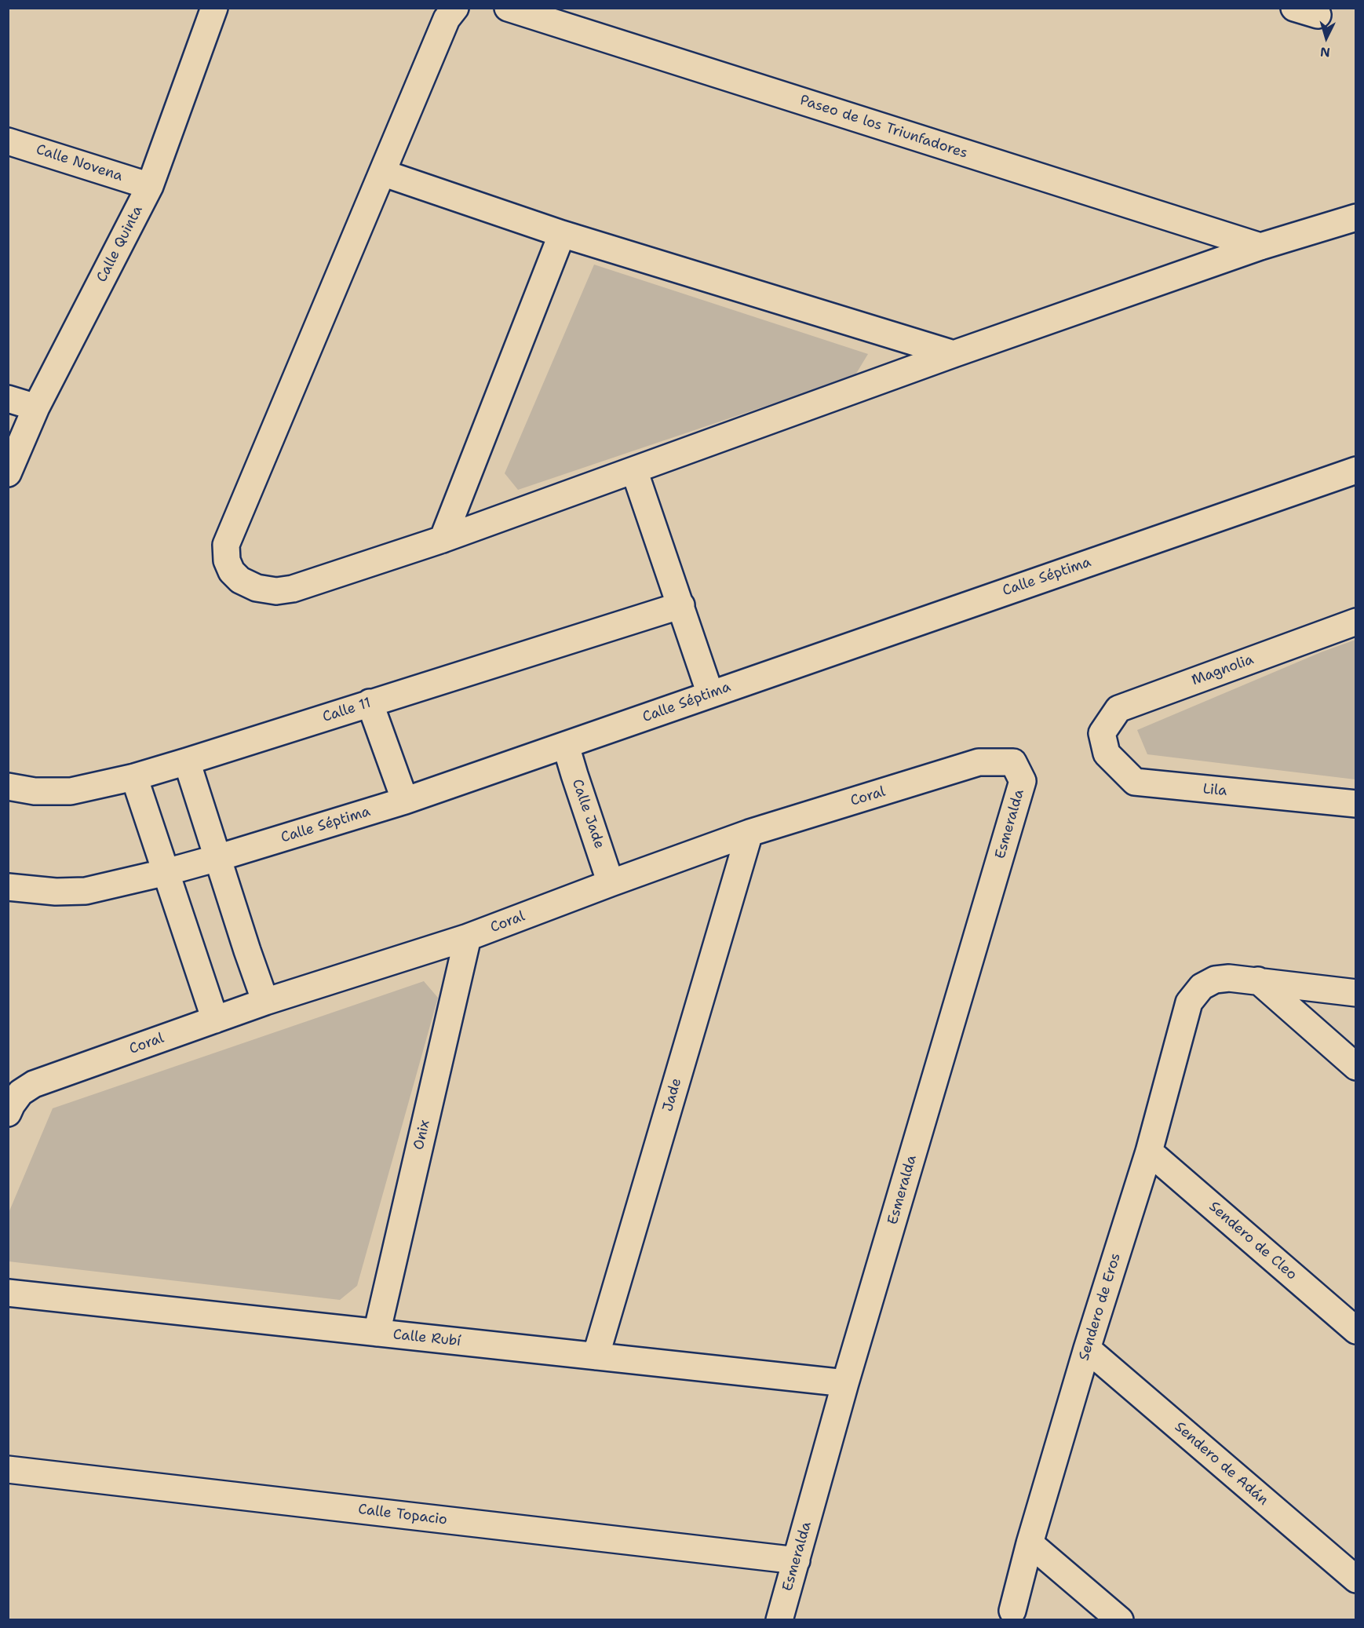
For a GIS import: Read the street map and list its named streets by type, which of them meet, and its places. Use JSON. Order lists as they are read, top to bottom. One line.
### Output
{"streets":{"street":["Paseo de los Triunfadores","Calle Novena","Calle Quinta","Calle Séptima","Magnolia","Calle 11","Lila","Coral","Calle Jade","Esmeralda","Jade","Onix","Sendero de Cleo","Sendero de Eros","Calle Rubí","Sendero de Adán","Calle Topacio"]},"crossings":[["Calle Novena","Calle Quinta"],["Calle Séptima","Calle Jade"],["Magnolia","Lila"],["Coral","Calle Jade"],["Coral","Esmeralda"],["Coral","Jade"],["Coral","Onix"],["Esmeralda","Calle Rubí"],["Esmeralda","Calle Topacio"],["Jade","Calle Rubí"],["Onix","Calle Rubí"],["Sendero de Cleo","Sendero de Eros"],["Sendero de Eros","Sendero de Adán"]],"north":"bottom"}
